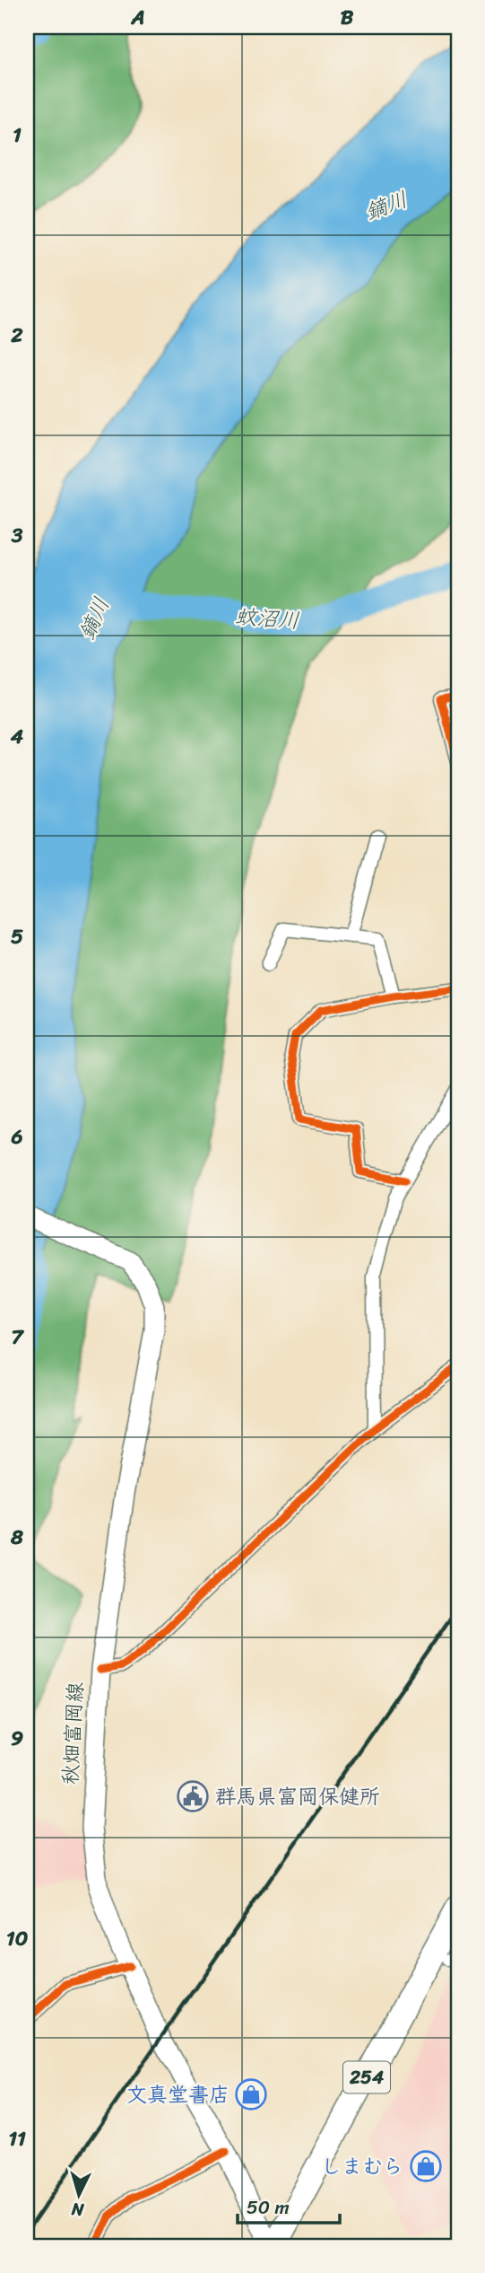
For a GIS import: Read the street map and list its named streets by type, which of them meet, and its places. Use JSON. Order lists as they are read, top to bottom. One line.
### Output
{"streets":{"highway":["254"],"main road":["秋畑富岡線"]},"crossings":[["秋畑富岡線","254"]],"water":["鏑川","蚊沼川"],"places":{"public building":["群馬県富岡保健所"],"shop":["文真堂書店","しまむら"]},"scale_bar":"50 m","north":"bottom","grid":{"columns":["A","B"],"rows":["1","2","3","4","5","6","7","8","9","10","11"]}}
